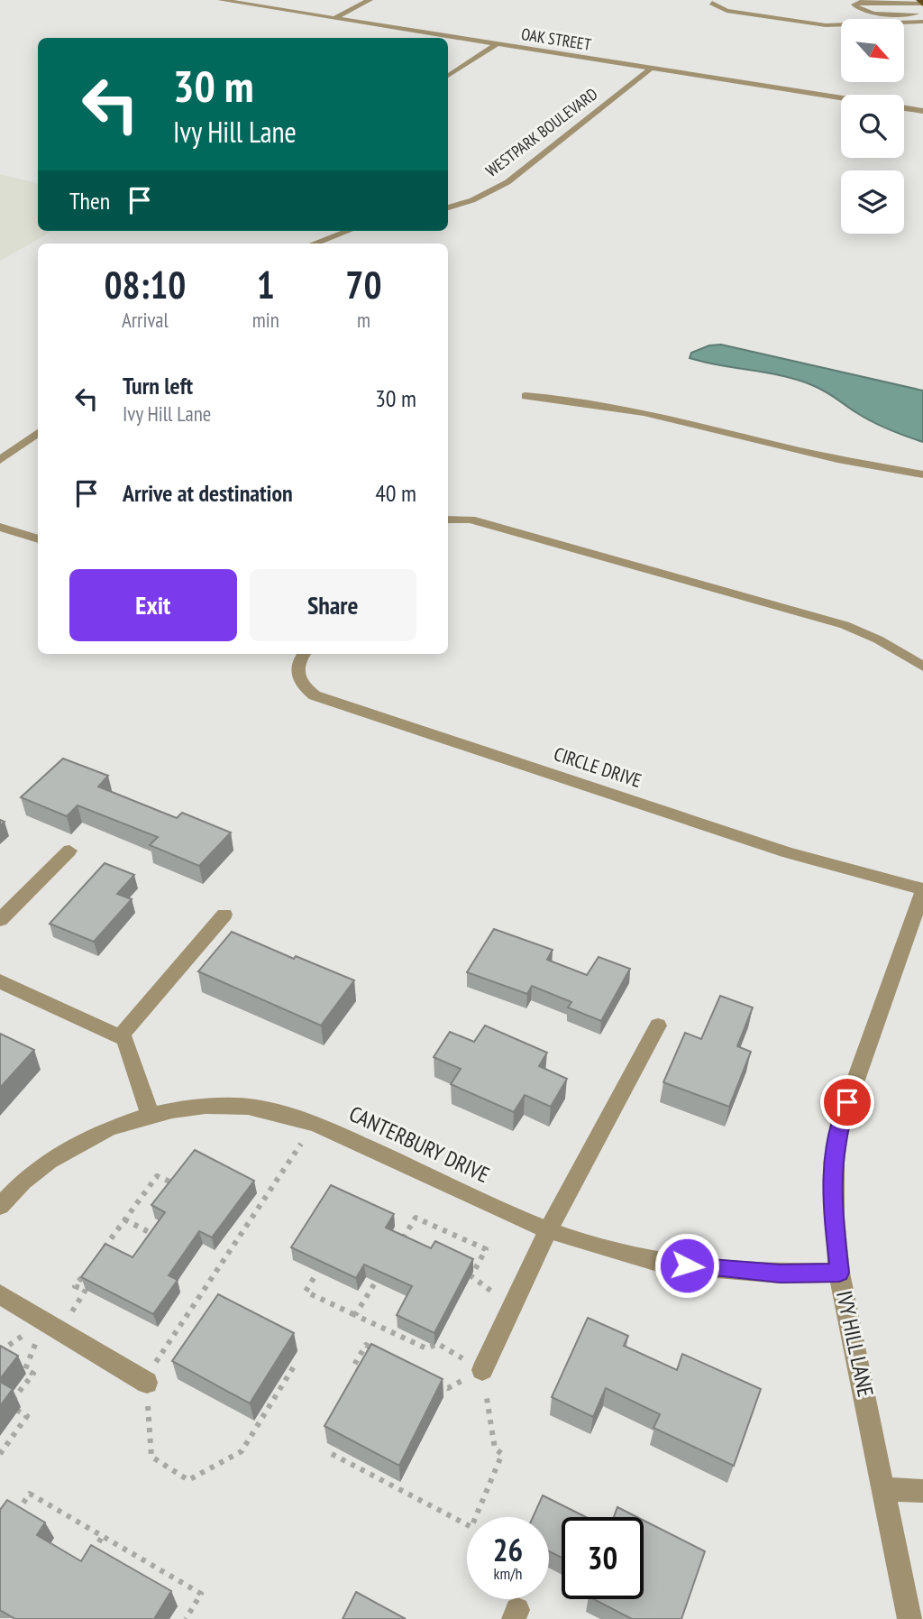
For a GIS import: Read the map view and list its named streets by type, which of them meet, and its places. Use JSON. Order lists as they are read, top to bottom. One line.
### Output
{"streets":{"street":["OAK STREET","WESTPARK BOULEVARD","CIRCLE DRIVE","CANTERBURY DRIVE","IVY HILL LANE"]},"crossings":[["OAK STREET","WESTPARK BOULEVARD"],["CIRCLE DRIVE","IVY HILL LANE"],["CANTERBURY DRIVE","IVY HILL LANE"]],"north":"bottom right","page":{"turn":["30 m","Ivy Hill Lane"],"then":"Then","eta":["08:10","Arrival","1","min","70","m"],"list":[{"name":"Turn left","note":"Ivy Hill Lane","value":"30 m"},{"name":"Arrive at destination","value":"40 m"}],"buttons":["Exit","Share"],"speed":"26 km/h","limit":"30"}}
